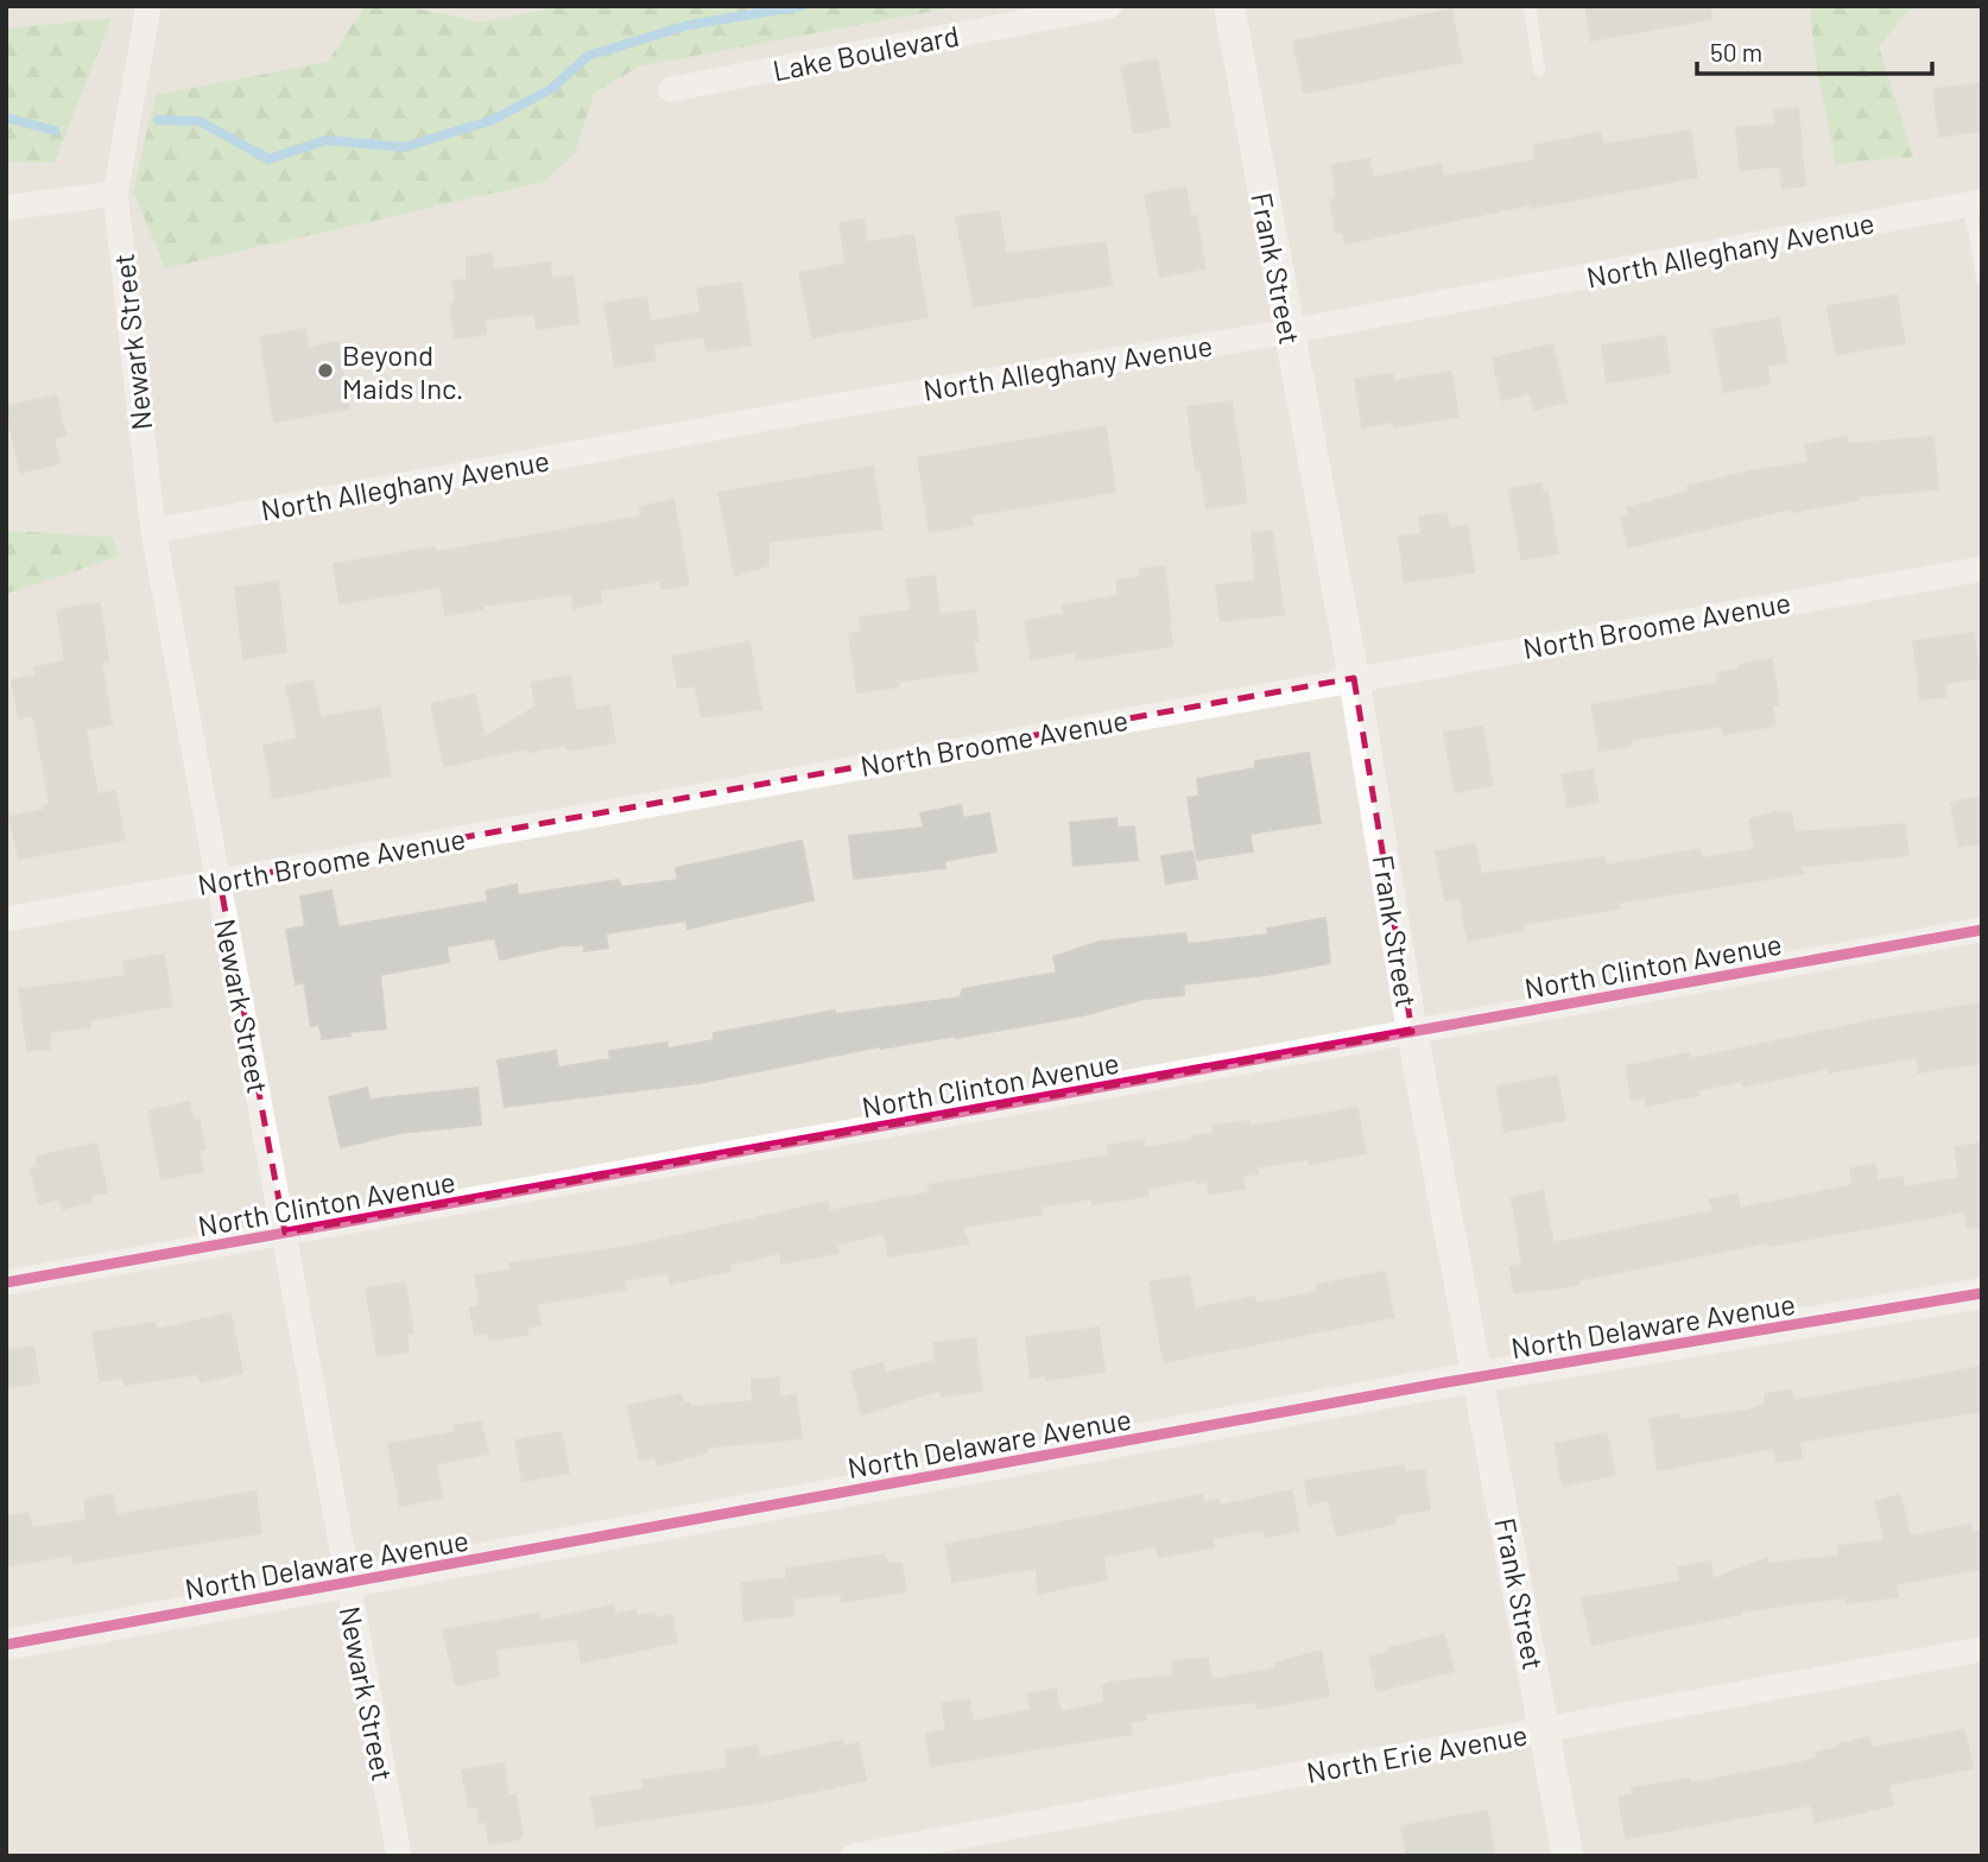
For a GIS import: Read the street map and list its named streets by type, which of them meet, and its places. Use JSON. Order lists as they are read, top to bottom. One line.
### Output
{"streets":{"street":["Lake Boulevard","North Alleghany Avenue","Frank Street","Newark Street","North Broome Avenue","North Clinton Avenue","North Delaware Avenue","North Erie Avenue"]},"crossings":[["North Alleghany Avenue","Frank Street"],["North Alleghany Avenue","Newark Street"],["Frank Street","North Broome Avenue"],["Frank Street","North Clinton Avenue"],["Frank Street","North Delaware Avenue"],["Frank Street","North Erie Avenue"],["Newark Street","North Broome Avenue"],["Newark Street","North Clinton Avenue"],["Newark Street","North Delaware Avenue"]],"places":["Beyond Maids Inc."],"scale_bar":"50 m"}
